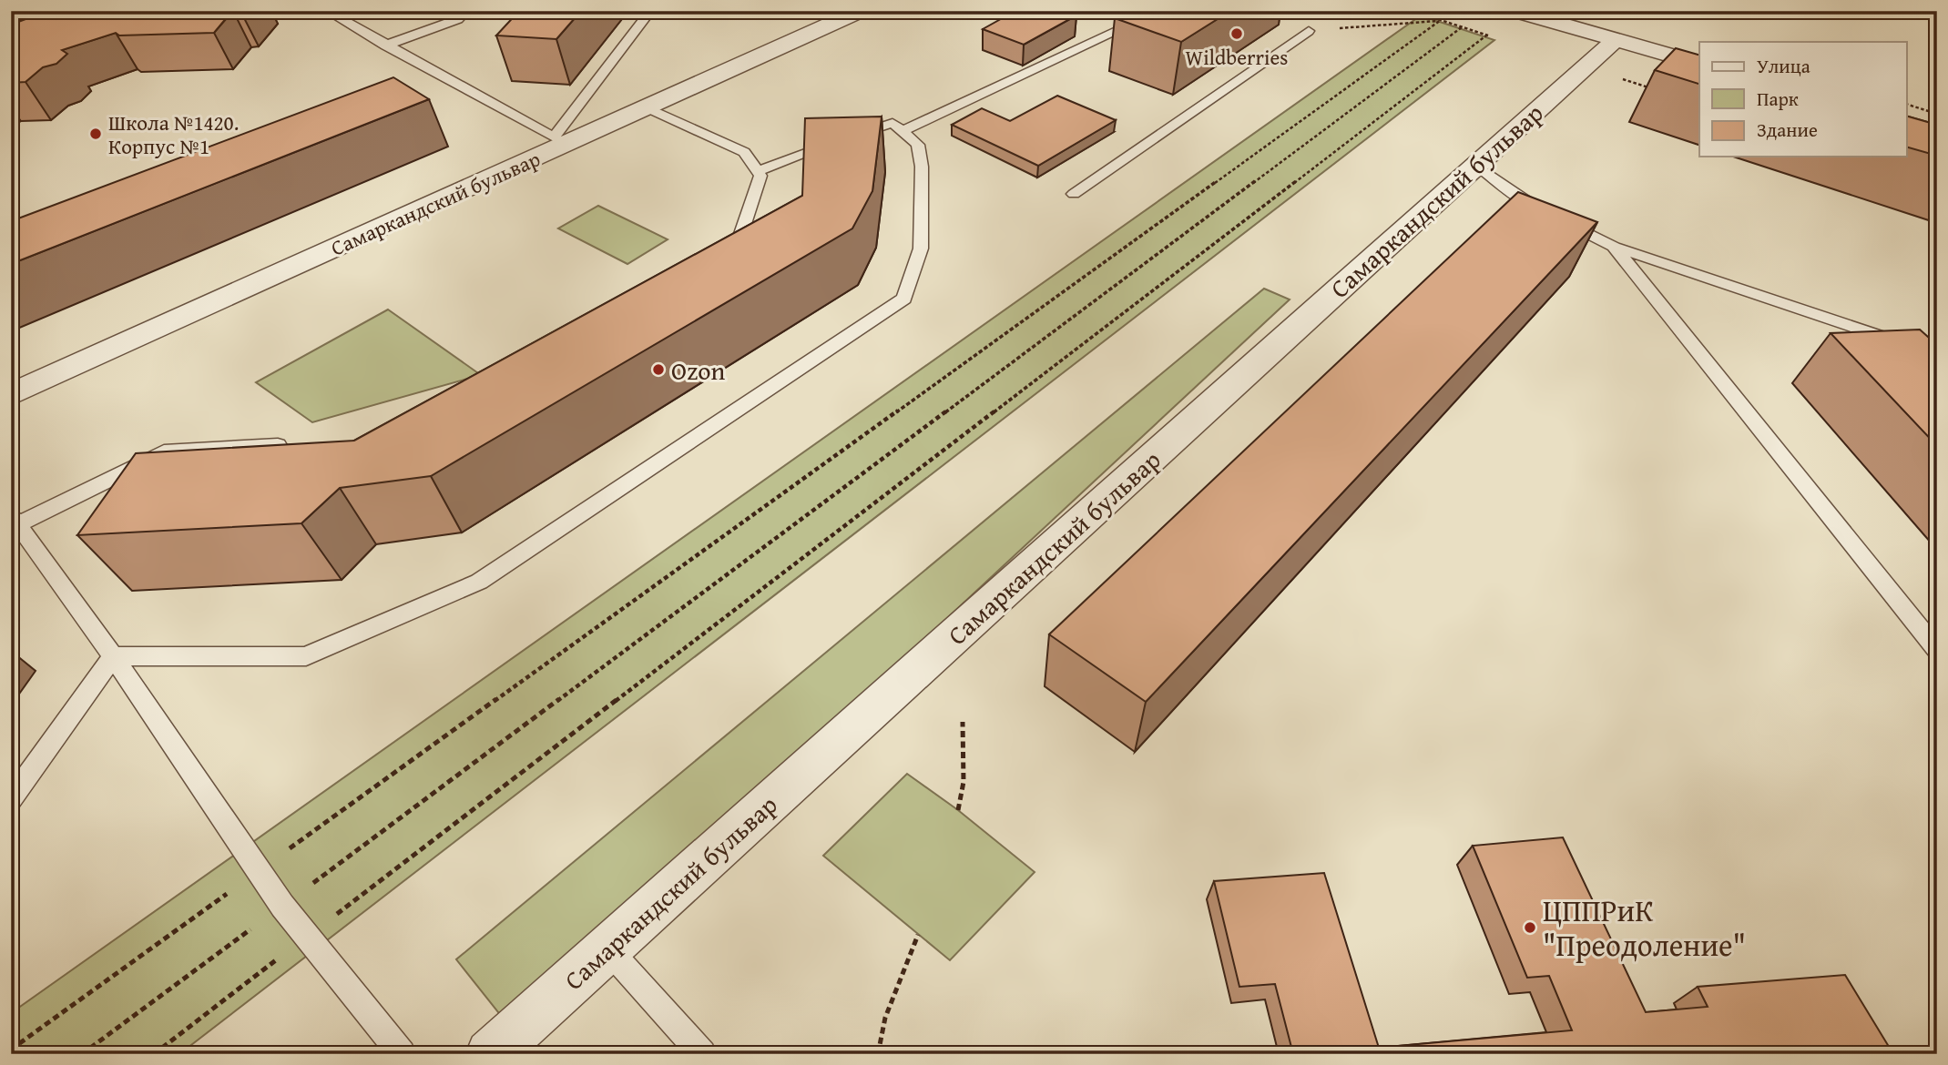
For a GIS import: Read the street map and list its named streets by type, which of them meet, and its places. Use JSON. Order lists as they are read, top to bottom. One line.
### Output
{"streets":{"street":["Самаркандский бульвар"]},"places":["Wildberries","Школа №1420. Корпус №1","Ozon","ЦППРиК \"Преодоление\""],"legend":["Улица","Парк","Здание"]}
